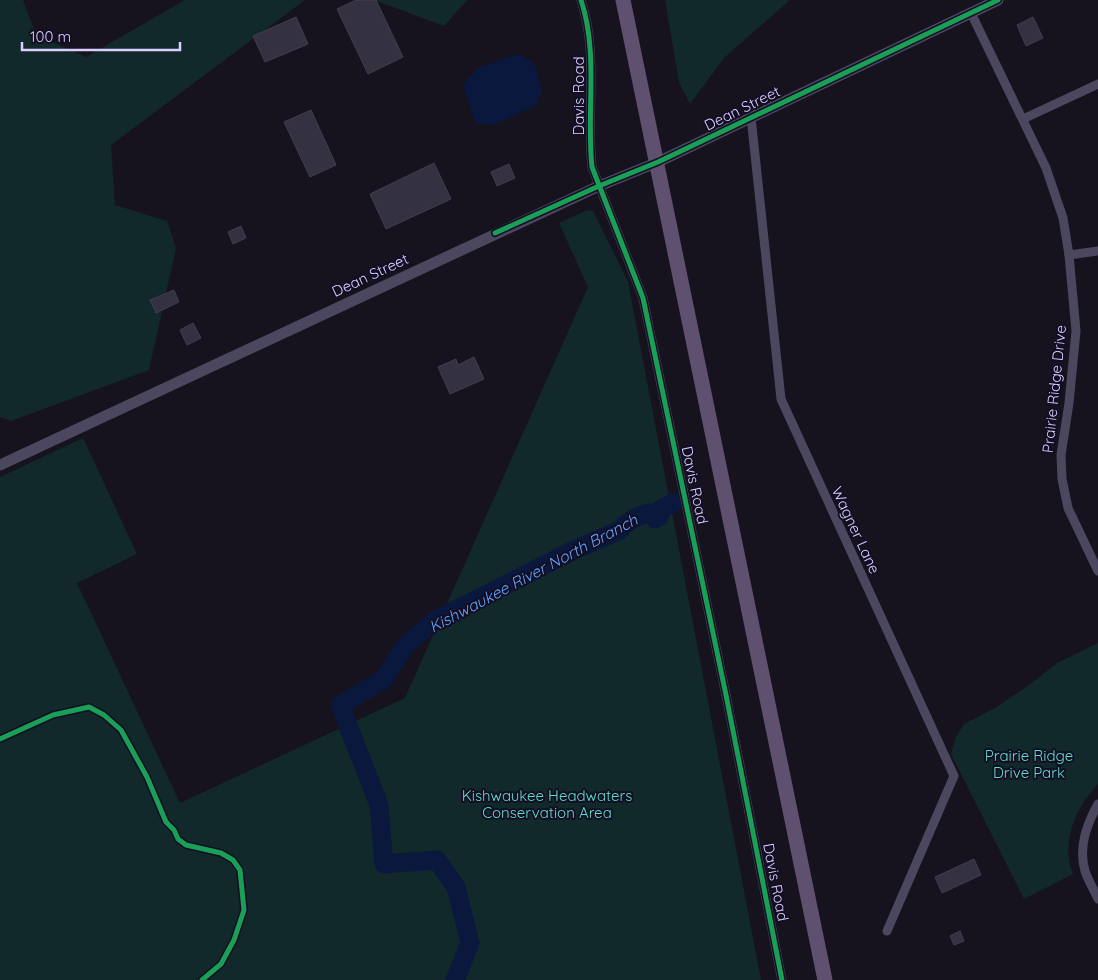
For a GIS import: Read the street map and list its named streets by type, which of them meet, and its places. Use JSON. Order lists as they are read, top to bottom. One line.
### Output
{"streets":{"street":["Davis Road","Dean Street","Prairie Ridge Drive","Wagner Lane"]},"crossings":[["Davis Road","Dean Street"],["Dean Street","Prairie Ridge Drive"],["Dean Street","Wagner Lane"]],"water":["Kishwaukee River North Branch"],"parks":["Prairie Ridge Drive Park","Kishwaukee Headwaters Conservation Area"],"scale_bar":"100 m"}
